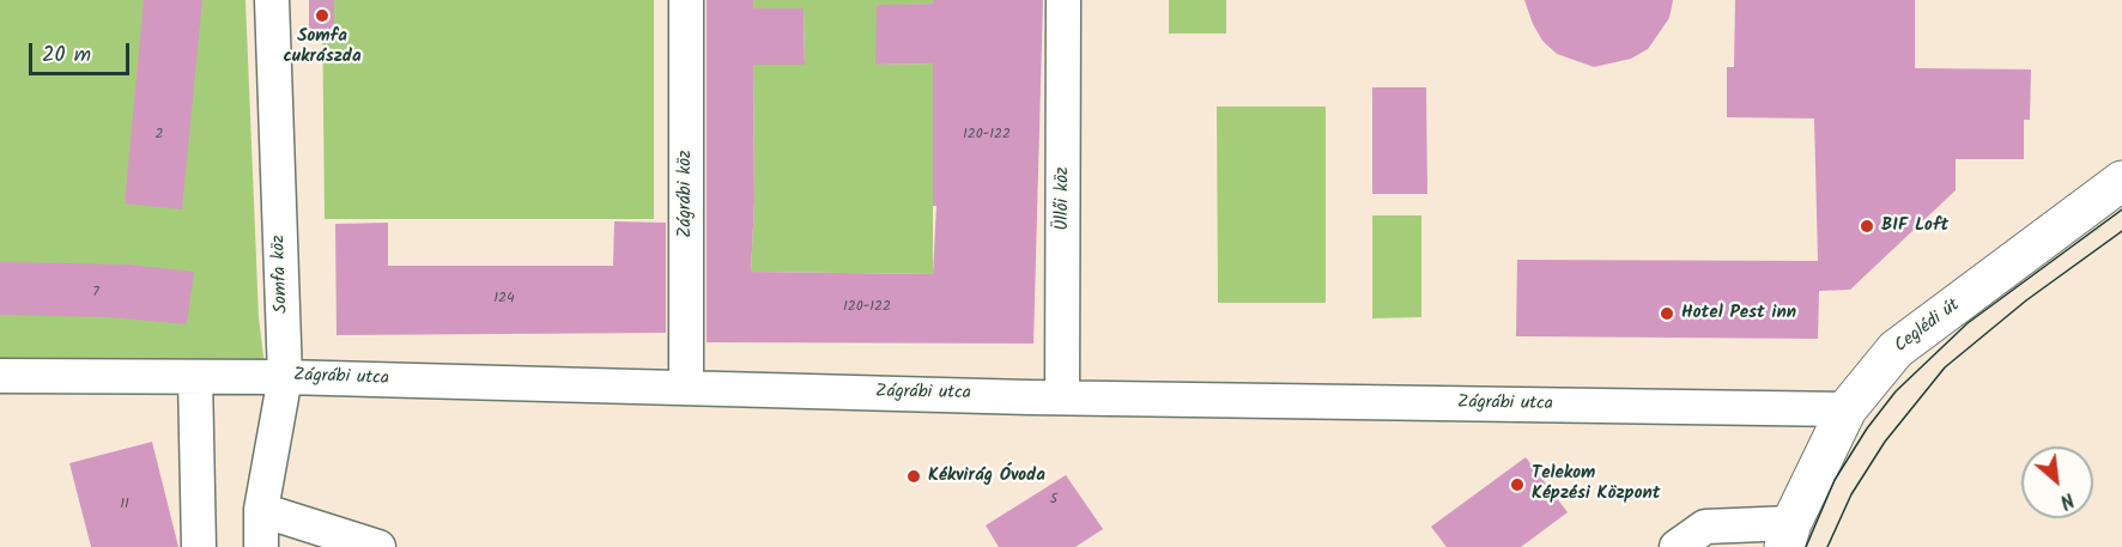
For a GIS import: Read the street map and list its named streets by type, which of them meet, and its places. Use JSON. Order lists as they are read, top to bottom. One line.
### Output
{"streets":{"street":["Zágrábi köz","Üllői köz","Somfa köz","Ceglédi út","Zágrábi utca"]},"crossings":[["Zágrábi köz","Zágrábi utca"],["Üllői köz","Zágrábi utca"],["Somfa köz","Zágrábi utca"],["Ceglédi út","Zágrábi utca"]],"places":["Somfa cukrászda","BIF Loft","Hotel Pest inn","Kékvirág Óvoda","Telekom Képzési Központ"],"house_numbers":["2","120-122","7","124","120-122","5","11"],"scale_bar":"20 m","north":"bottom right"}
